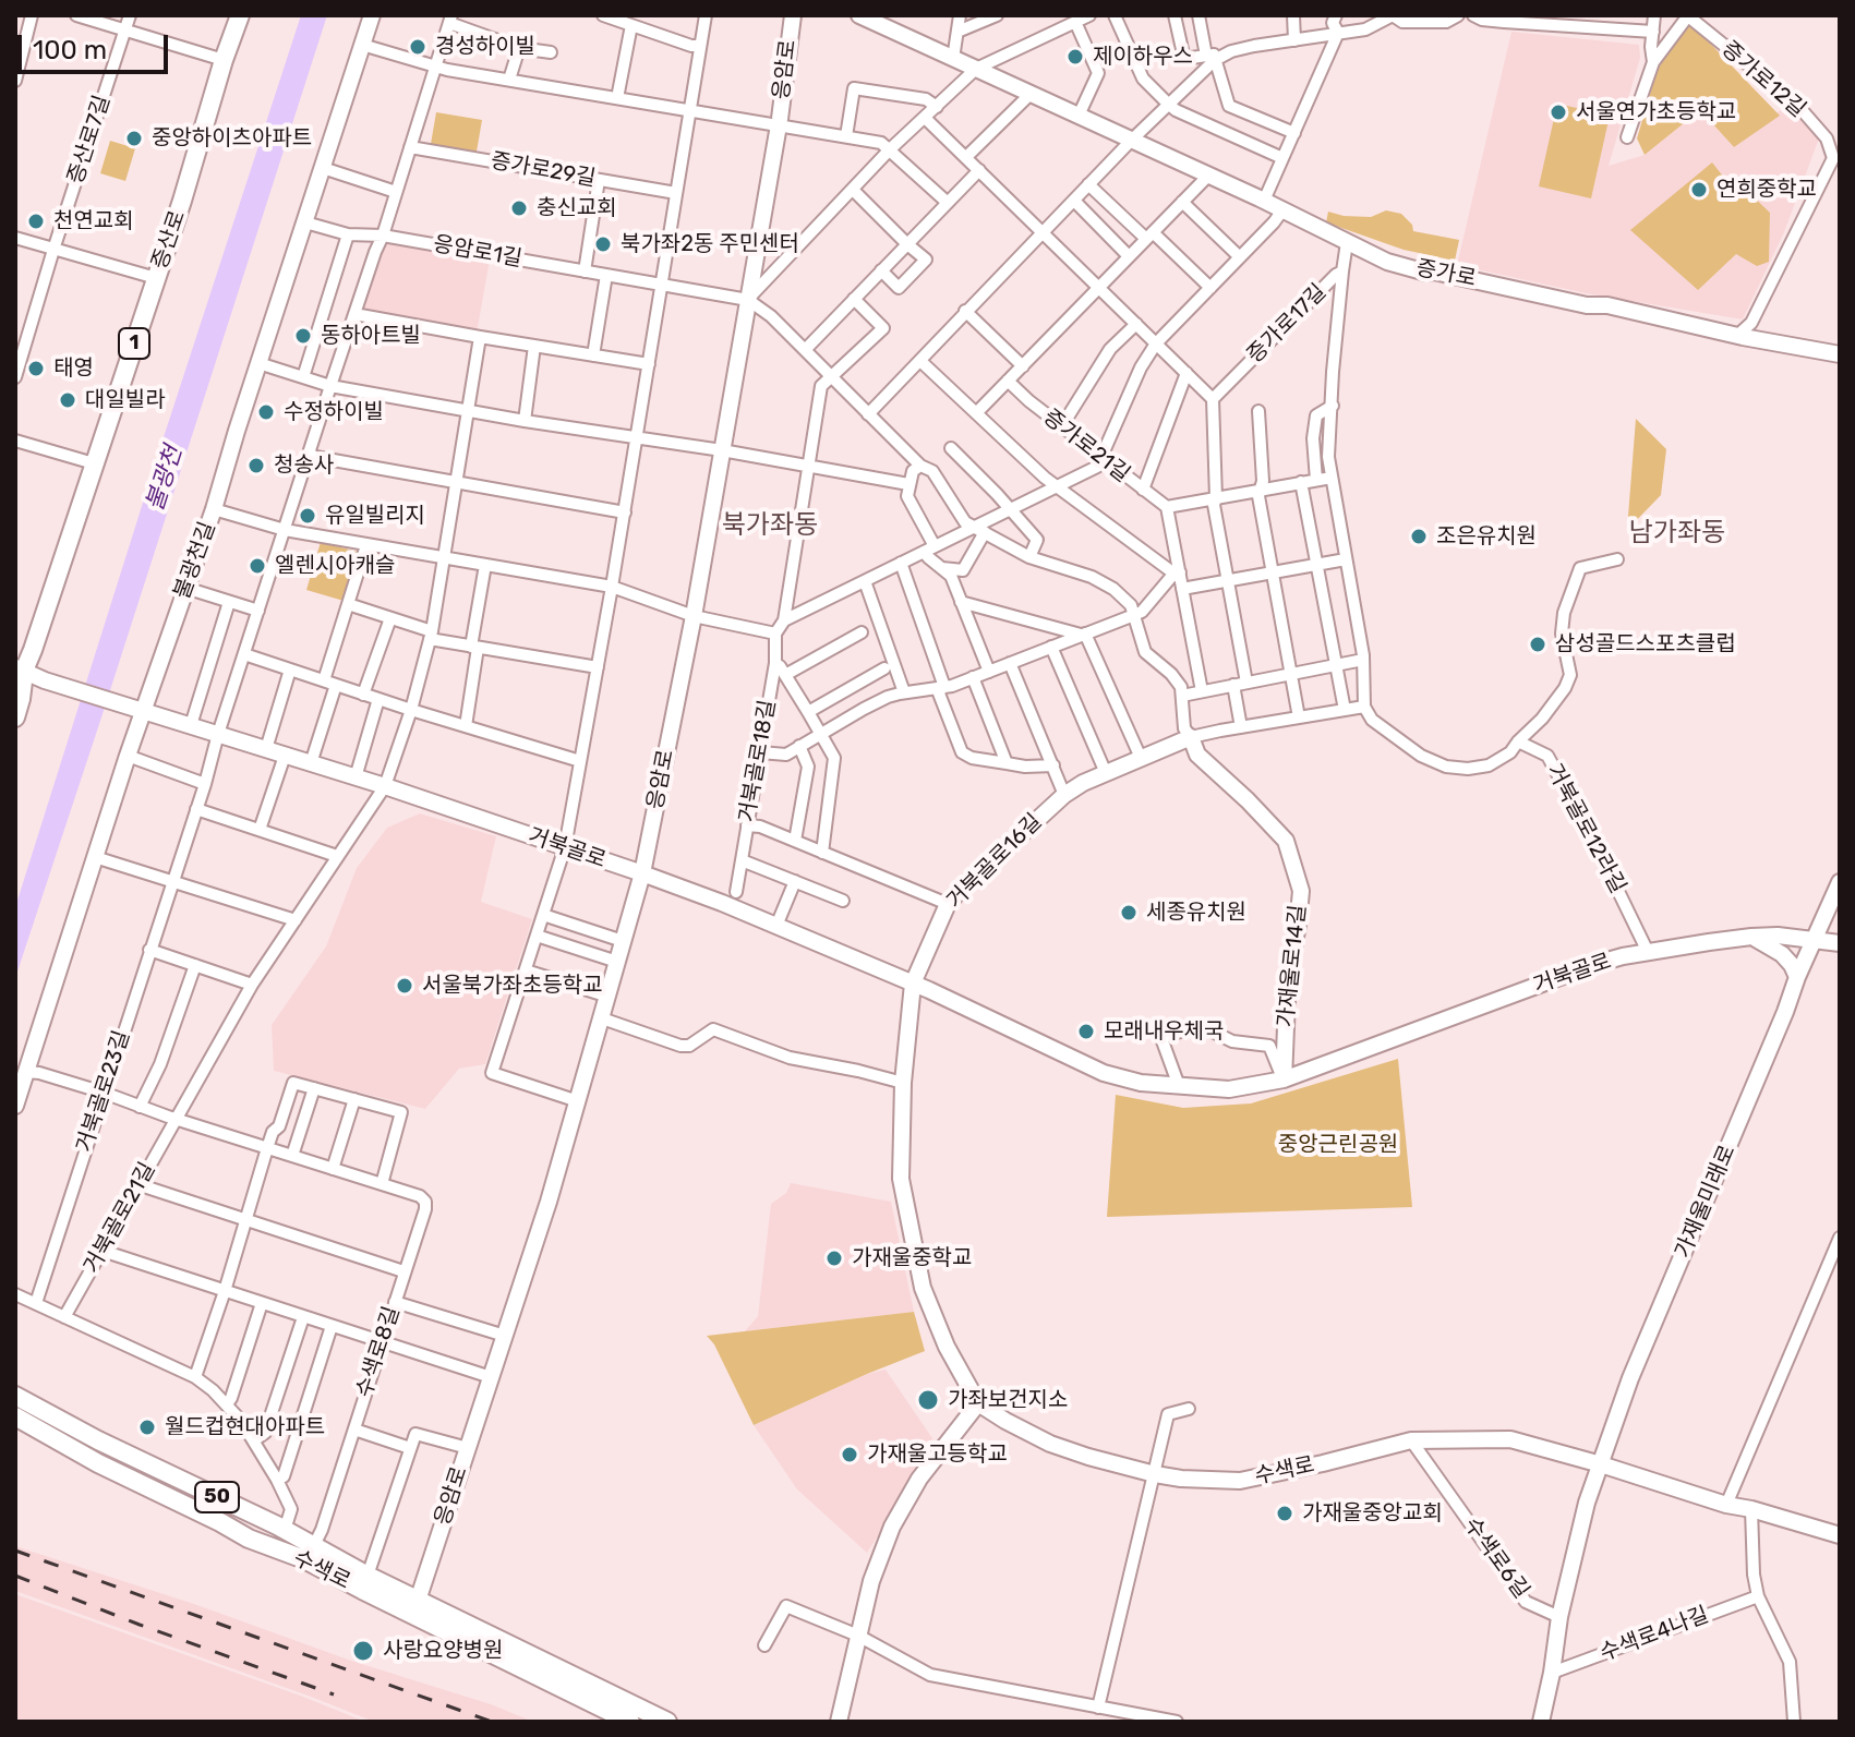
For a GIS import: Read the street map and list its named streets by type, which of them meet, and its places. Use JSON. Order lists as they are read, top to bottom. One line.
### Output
{"streets":{"main road":["응암로","증산로","증가로","1","불광천길","거북골로","거북골로16길","가재울로14길","가재울미래로","수색로","50"],"street":["증가로12길","증산로7길","증가로29길","응암로1길","증가로17길","증가로21길","거북골로18길","거북골로12라길","거북골로23길","거북골로21길","수색로8길","수색로6길","수색로4나길"]},"crossings":[["응암로","응암로1길"],["응암로","거북골로"],["응암로","수색로"],["증가로12길","증가로"],["증가로29길","거북골로23길"],["증산로","거북골로"],["응암로1길","불광천길"],["응암로1길","거북골로23길"],["증가로","증가로17길"],["불광천길","거북골로"],["거북골로12라길","거북골로"],["거북골로","거북골로16길"],["거북골로","가재울로14길"],["거북골로","거북골로23길"],["거북골로","가재울미래로"],["거북골로","거북골로21길"],["거북골로","수색로"],["거북골로16길","가재울로14길"],["거북골로16길","수색로"],["가재울미래로","수색로"],["가재울미래로","수색로6길"],["거북골로21길","수색로8길"],["수색로8길","수색로"],["수색로","수색로6길"]],"districts":["북가좌동","남가좌동"],"water":["불광천"],"parks":["중앙근린공원"],"places":["경성하이빌","제이하우스","서울연가초등학교","중앙하이츠아파트","연희중학교","충신교회","천연교회","북가좌2동 주민센터","동하아트빌","태영","대일빌라","수정하이빌","청송사","유일빌리지","조은유치원","엘렌시아캐슬","삼성골드스포츠클럽","세종유치원","서울북가좌초등학교","모래내우체국","가재울중학교","가좌보건지소","월드컵현대아파트","가재울고등학교","가재울중앙교회","사랑요양병원"],"scale_bar":"100 m"}
